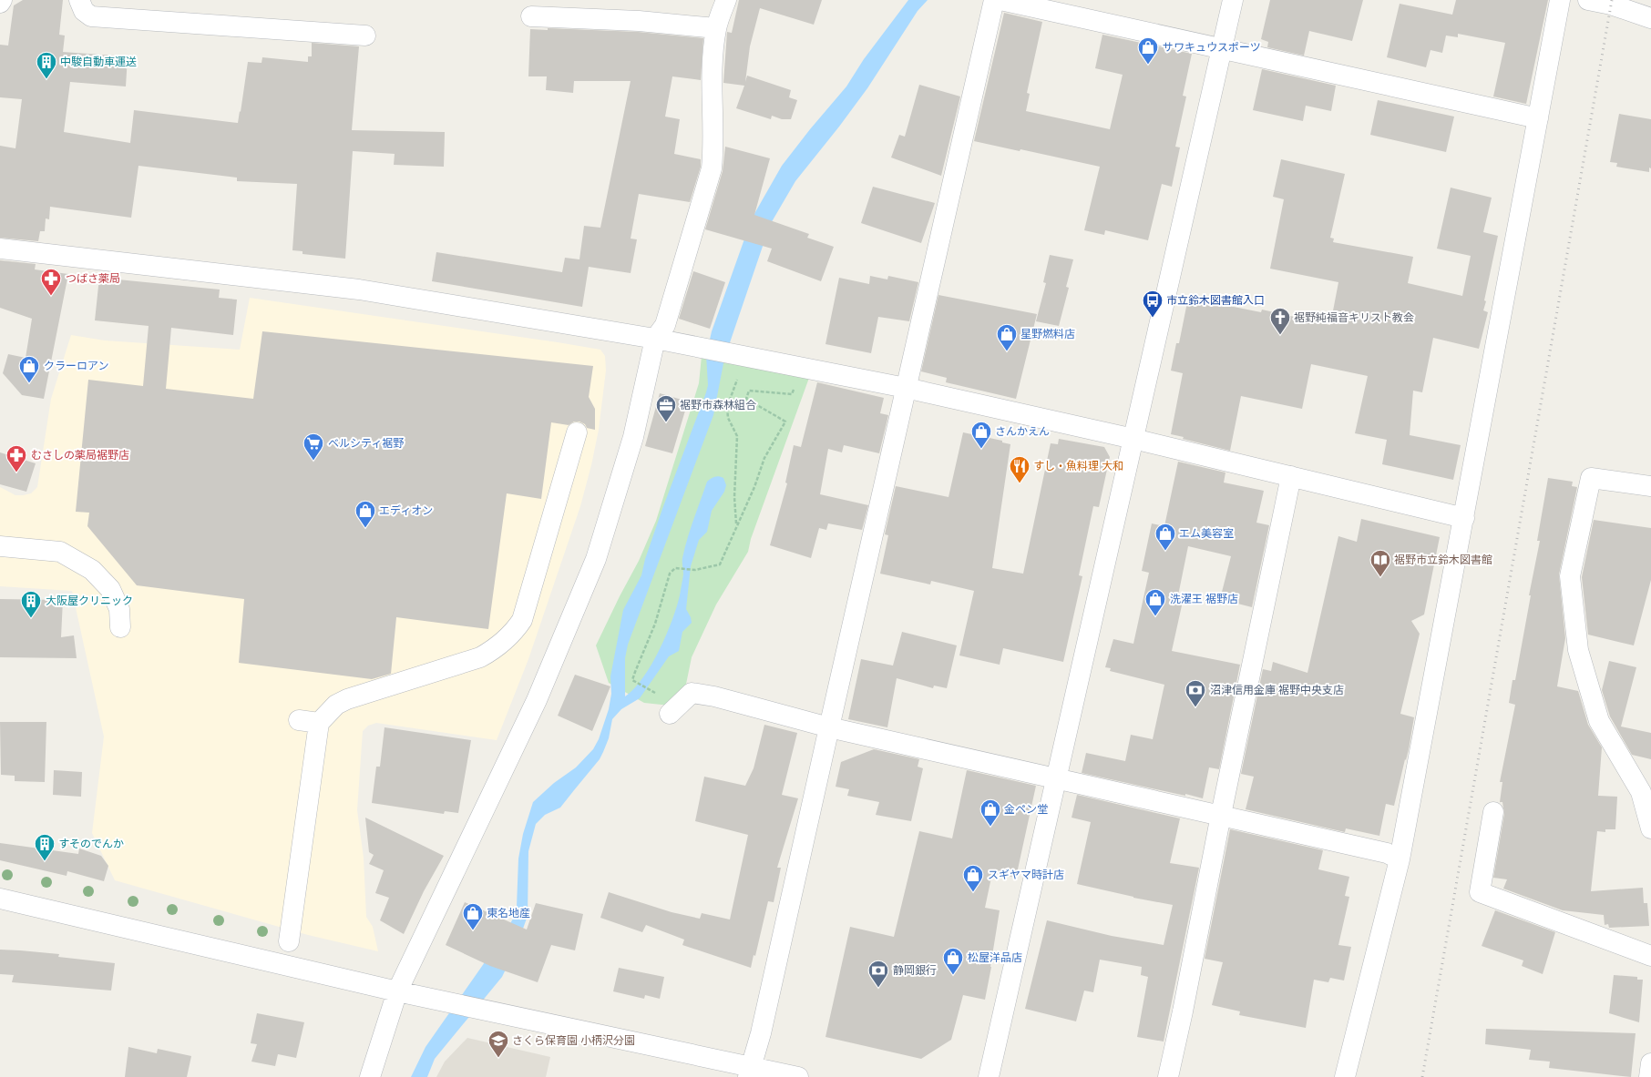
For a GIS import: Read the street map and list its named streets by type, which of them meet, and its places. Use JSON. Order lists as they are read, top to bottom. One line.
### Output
{"places":{"shop":["サワキュウスポーツ","星野燃料店","クラーロアン","さんかえん","エディオン","エム美容室","洗濯王 裾野店","金ペン堂","スギヤマ時計店","東名地産","松屋洋品店"],"building":["中駿自動車運送","大阪屋クリニック","すそのでんか"],"pharmacy":["つばさ薬局","むさしの薬局裾野店"],"bus stop":["市立鈴木図書館入口"],"church":["裾野純福音キリスト教会"],"office":["裾野市森林組合"],"supermarket":["ベルシティ裾野"],"restaurant":["すし・魚料理 大和"],"library":["裾野市立鈴木図書館"],"bank":["沼津信用金庫 裾野中央支店","静岡銀行"],"school or university":["さくら保育園 小柄沢分園"]}}
